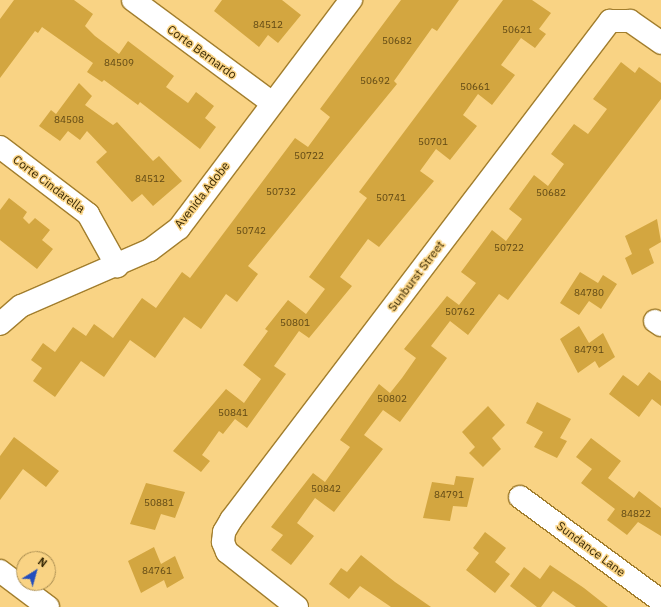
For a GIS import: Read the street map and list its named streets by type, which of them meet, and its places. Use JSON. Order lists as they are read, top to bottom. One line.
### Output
{"streets":{"street":["Corte Bernardo","Corte Cindarella","Avenida Adobe","Sunburst Street","Sundance Lane"]},"crossings":[["Corte Bernardo","Avenida Adobe"],["Corte Cindarella","Avenida Adobe"]],"house_numbers":["84512","50621","50682","84509","50692","50661","84508","50701","50722","84512","50732","50682","50741","50742","50722","84780","50762","50801","84791","50802","50841","50842","84791","50881","84822","84761"],"north":"top right"}
